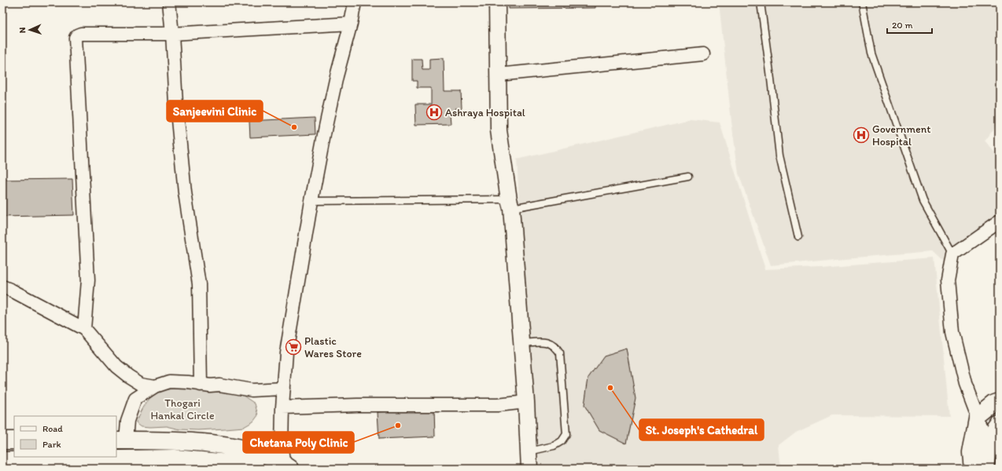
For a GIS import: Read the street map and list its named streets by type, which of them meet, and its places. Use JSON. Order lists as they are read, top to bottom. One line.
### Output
{"parks":["Thogari Hankal Circle"],"places":{"hospital":["Ashraya Hospital","Government Hospital"],"other":["Sanjeevini Clinic","St. Joseph's Cathedral","Chetana Poly Clinic"],"supermarket":["Plastic Wares Store"]},"legend":["Road","Park"],"scale_bar":"20 m","north":"left"}
